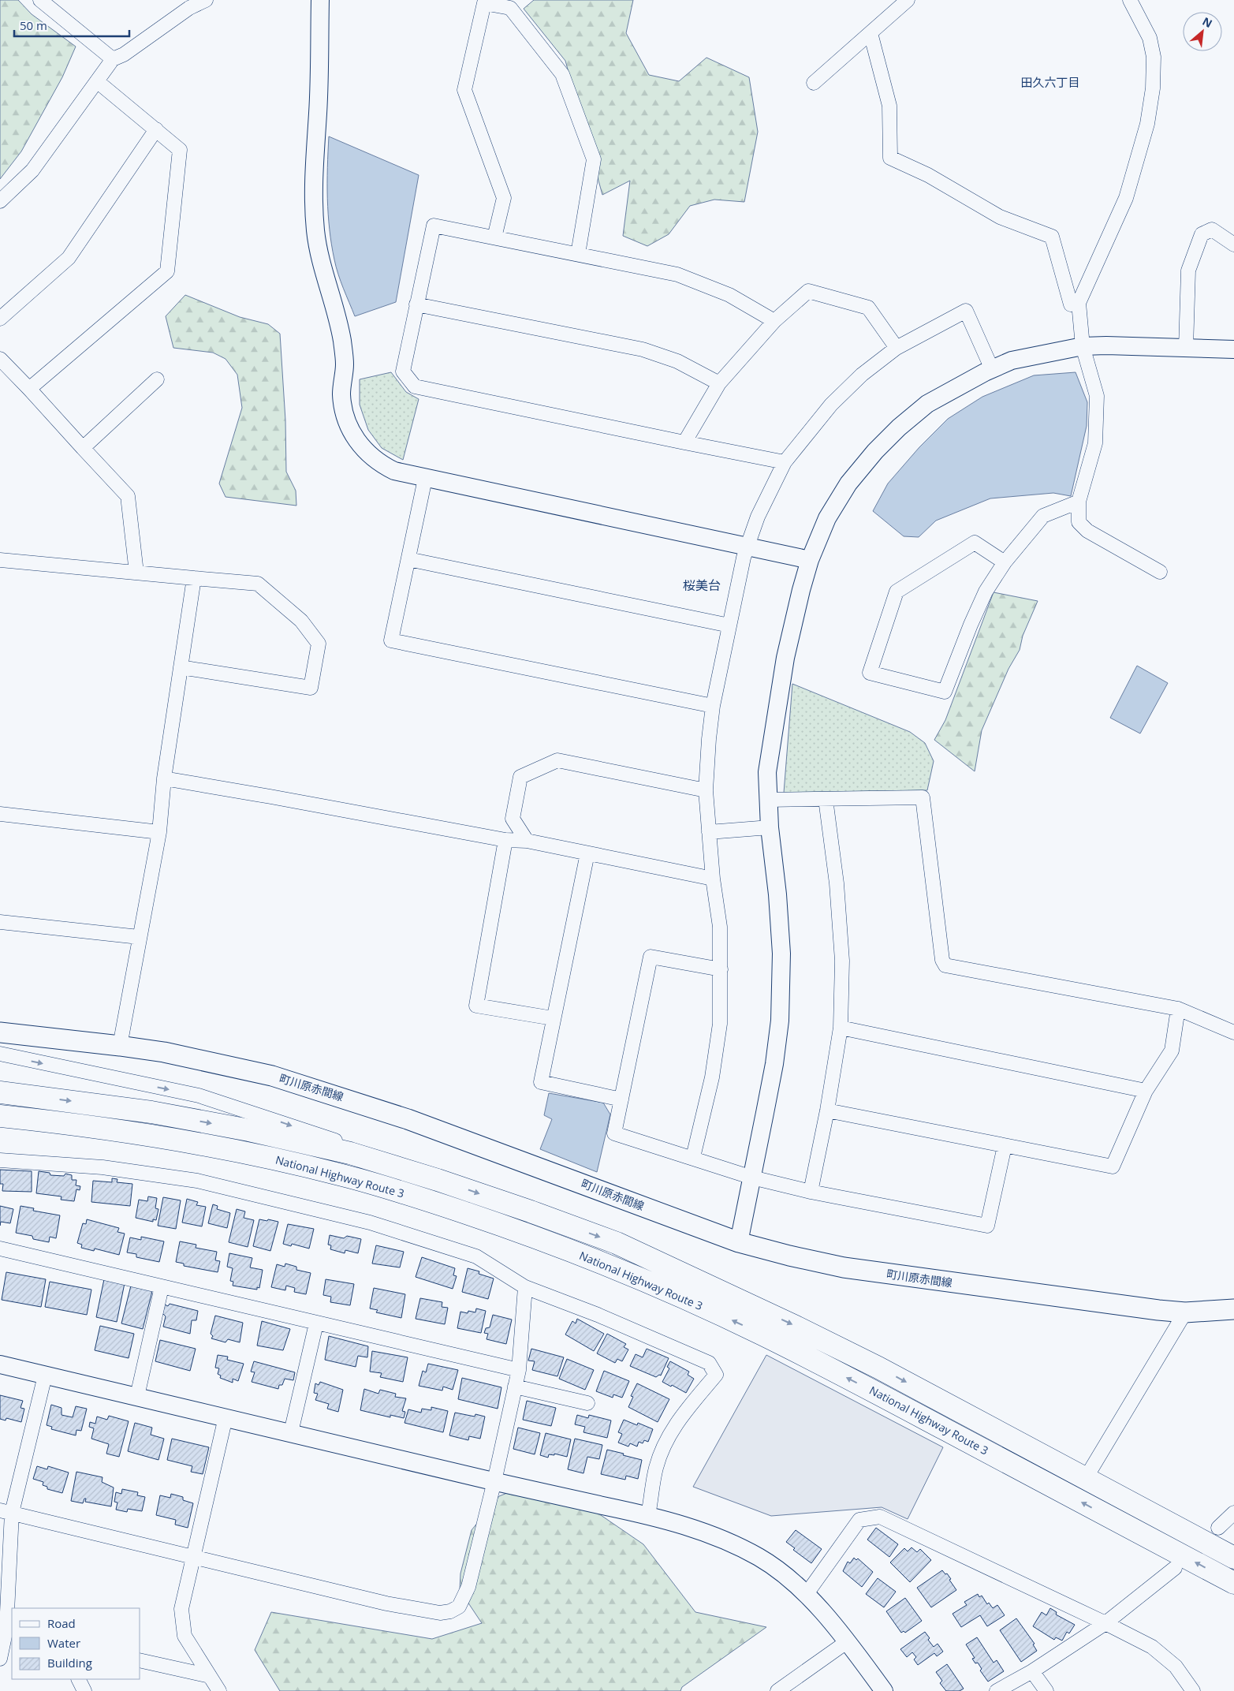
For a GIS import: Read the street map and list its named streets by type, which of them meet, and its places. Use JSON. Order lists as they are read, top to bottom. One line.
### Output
{"streets":{"highway":["National Highway Route 3"],"main road":["町川原赤間線"]},"districts":["田久六丁目","桜美台"],"legend":["Road","Water","Building"],"scale_bar":"50 m","north":"top right"}
